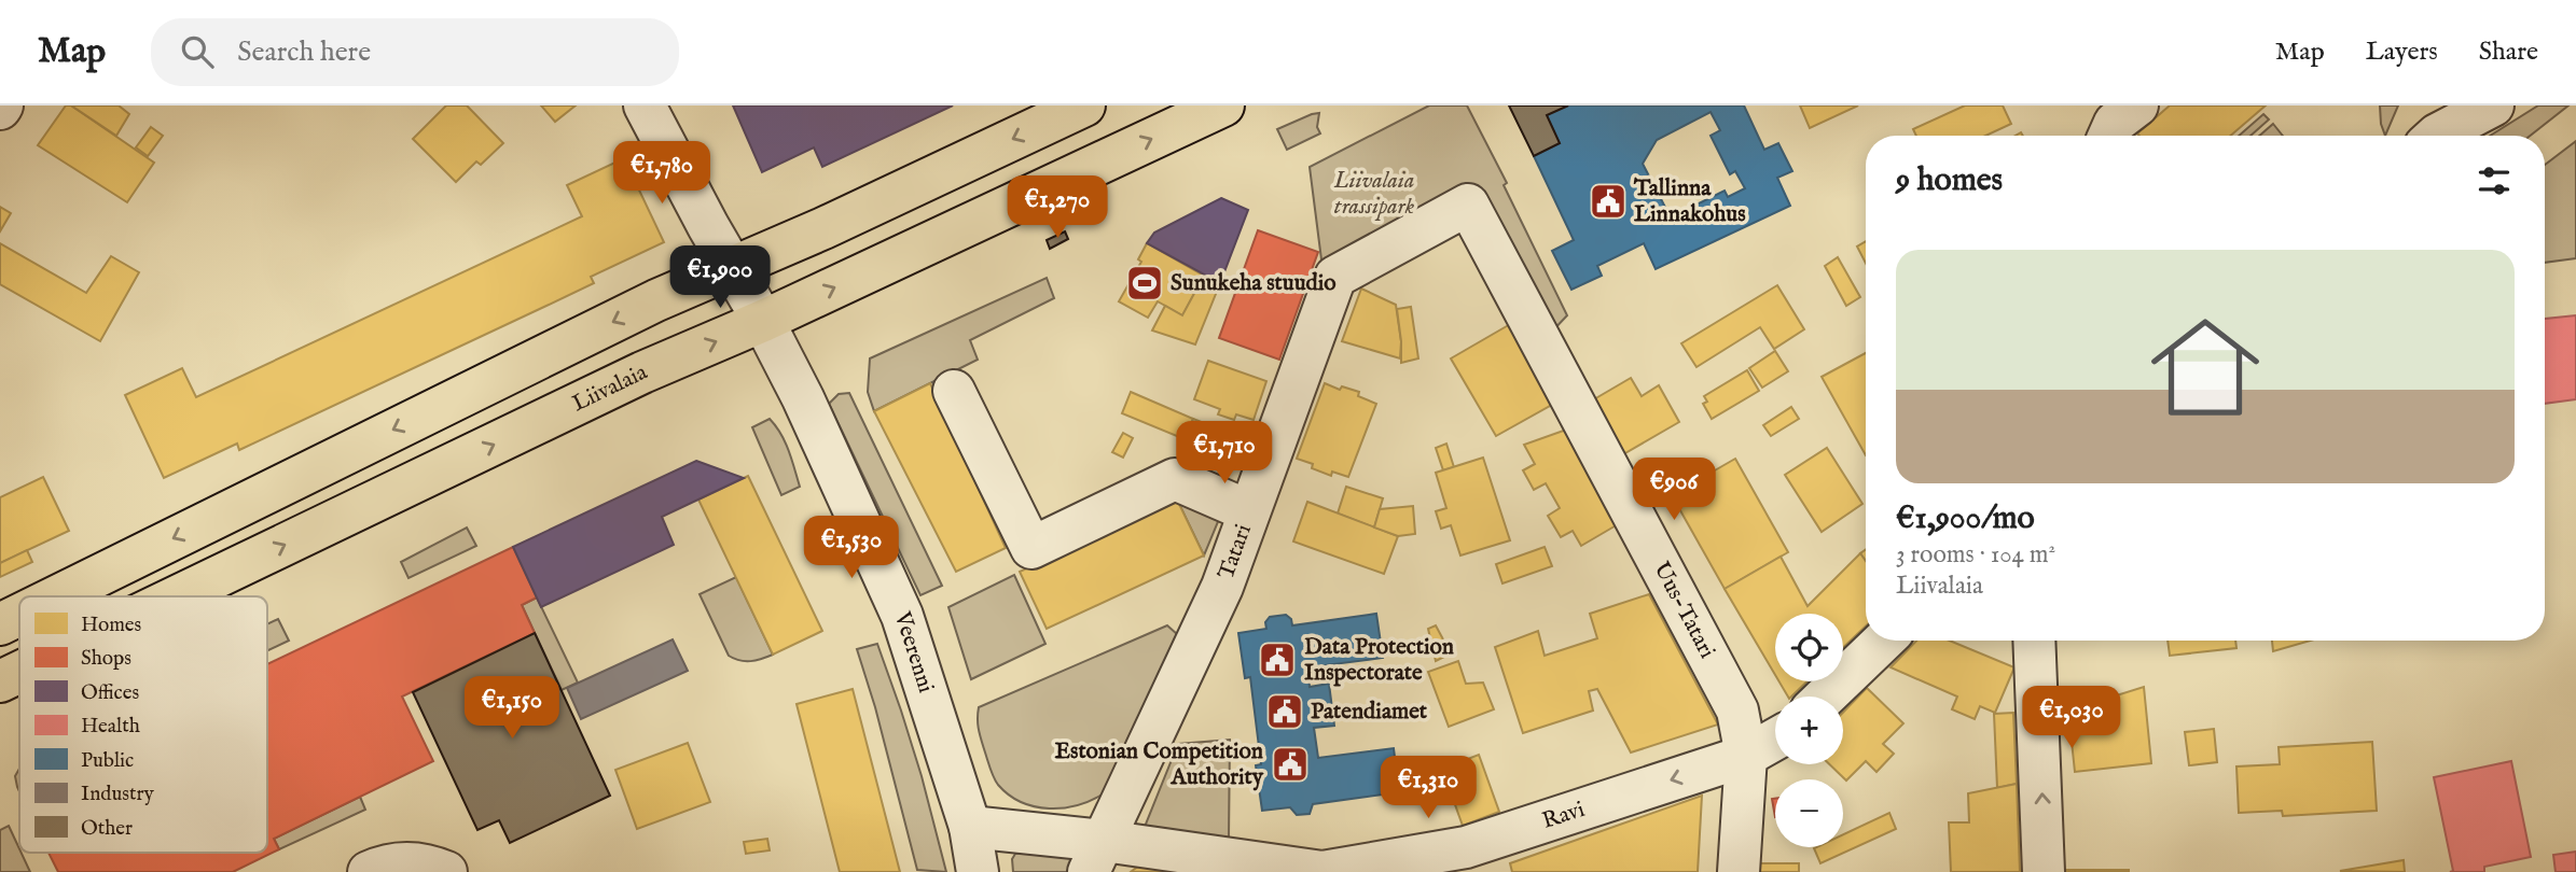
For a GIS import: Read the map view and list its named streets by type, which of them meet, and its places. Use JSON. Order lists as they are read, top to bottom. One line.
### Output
{"streets":{"main road":["Liivalaia"],"street":["Tatari","Uus-Tatari","Veerenni","Ravi"]},"crossings":[["Liivalaia","Veerenni"],["Tatari","Uus-Tatari"],["Tatari","Ravi"],["Uus-Tatari","Ravi"],["Veerenni","Ravi"]],"one_way":["Ravi"],"parks":["Liivalaia trassipark"],"places":{"public building":["Tallinna Linnakohus","Data Protection Inspectorate","Patendiamet","Estonian Competition Authority"],"sports":["Sunukeha stuudio"]},"legend":["Homes","Shops","Offices","Health","Public","Industry","Other"],"page":{"header":"Map","search":"Search here","nav":["Map","Layers","Share"],"heading":"9 homes","price":["€1,780","€1,270","€1,900","€1,710","€906","€1,530","€1,150","€1,030","€1,310"],"list":[{"name":"€1,900/mo","note":"3 rooms · 104 m² · Liivalaia"}],"map_buttons":["+","−"]}}
